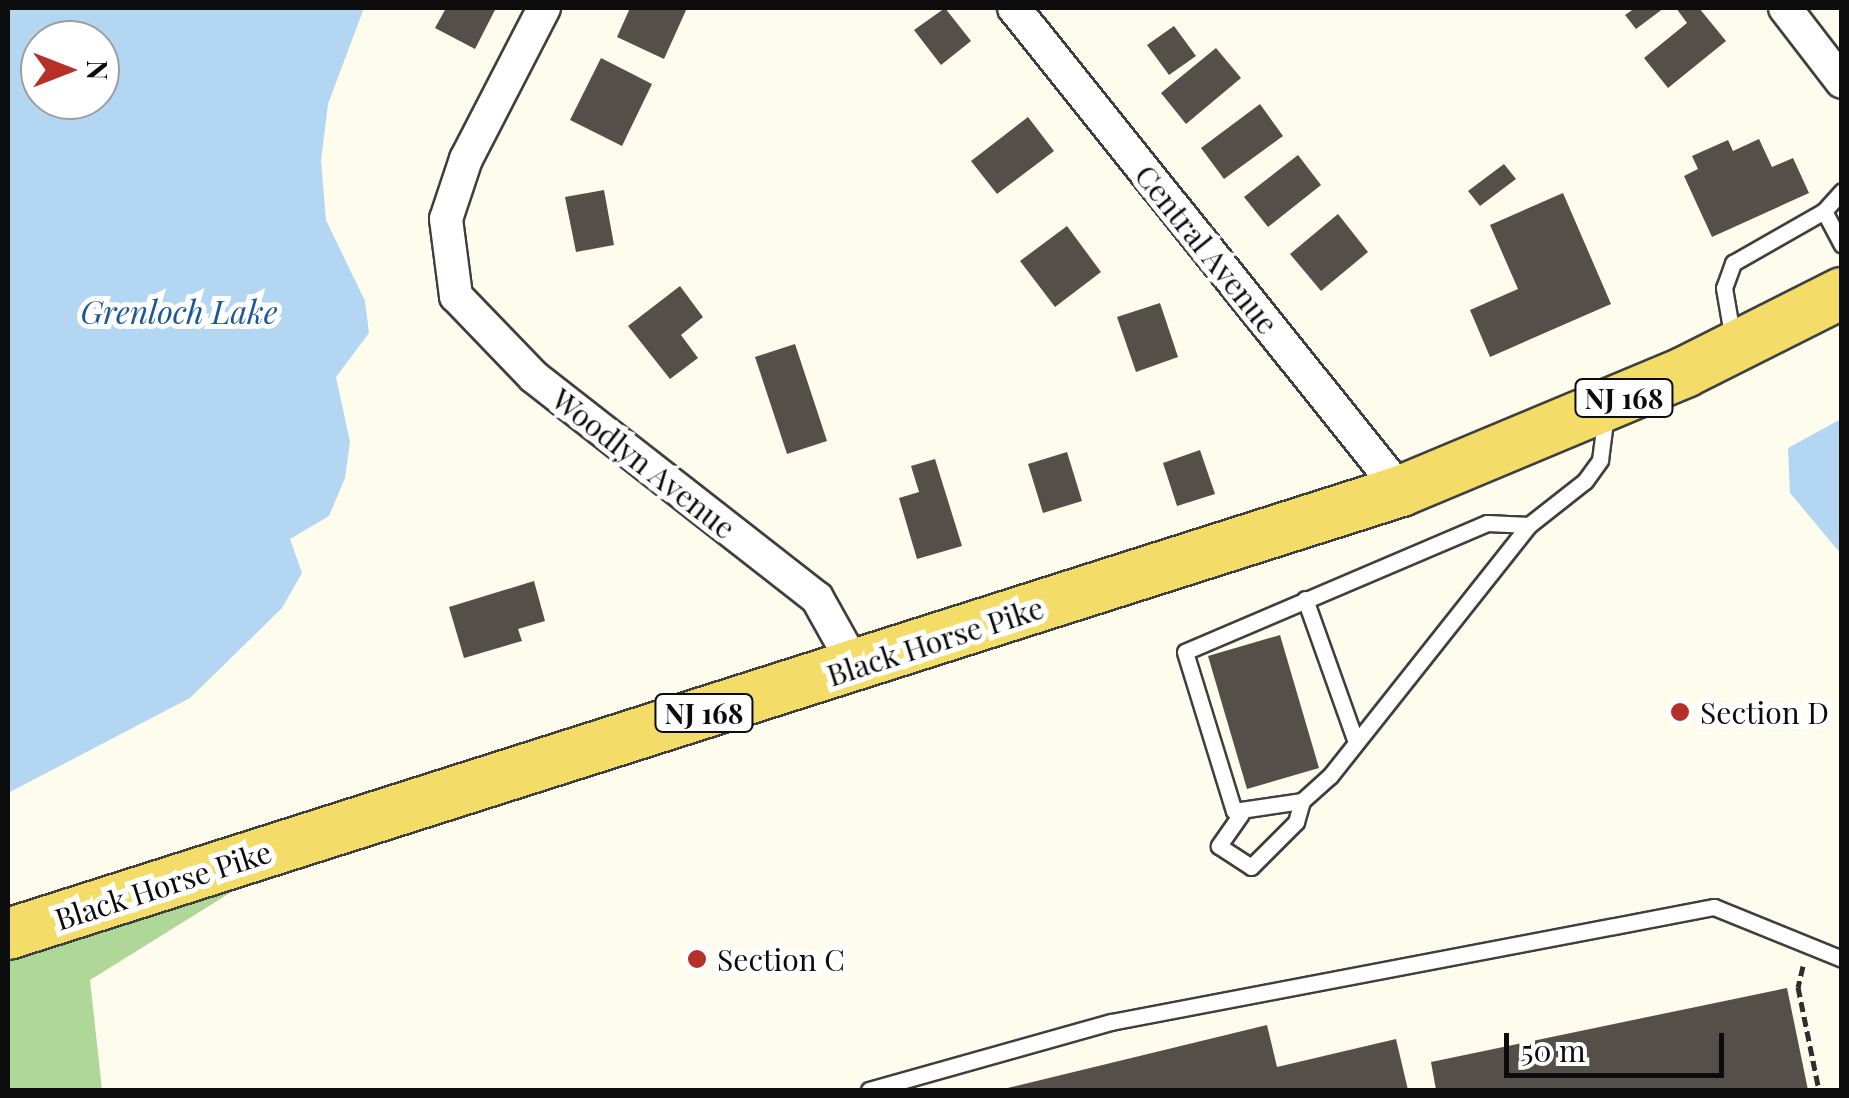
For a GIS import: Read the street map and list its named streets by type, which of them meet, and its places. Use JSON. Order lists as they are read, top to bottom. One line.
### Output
{"streets":{"main road":["NJ 168","Black Horse Pike"],"street":["Central Avenue","Woodlyn Avenue"]},"crossings":[["Central Avenue","Black Horse Pike"],["Woodlyn Avenue","Black Horse Pike"]],"water":["Grenloch Lake"],"places":["Section D","Section C"],"scale_bar":"50 m","north":"right"}
